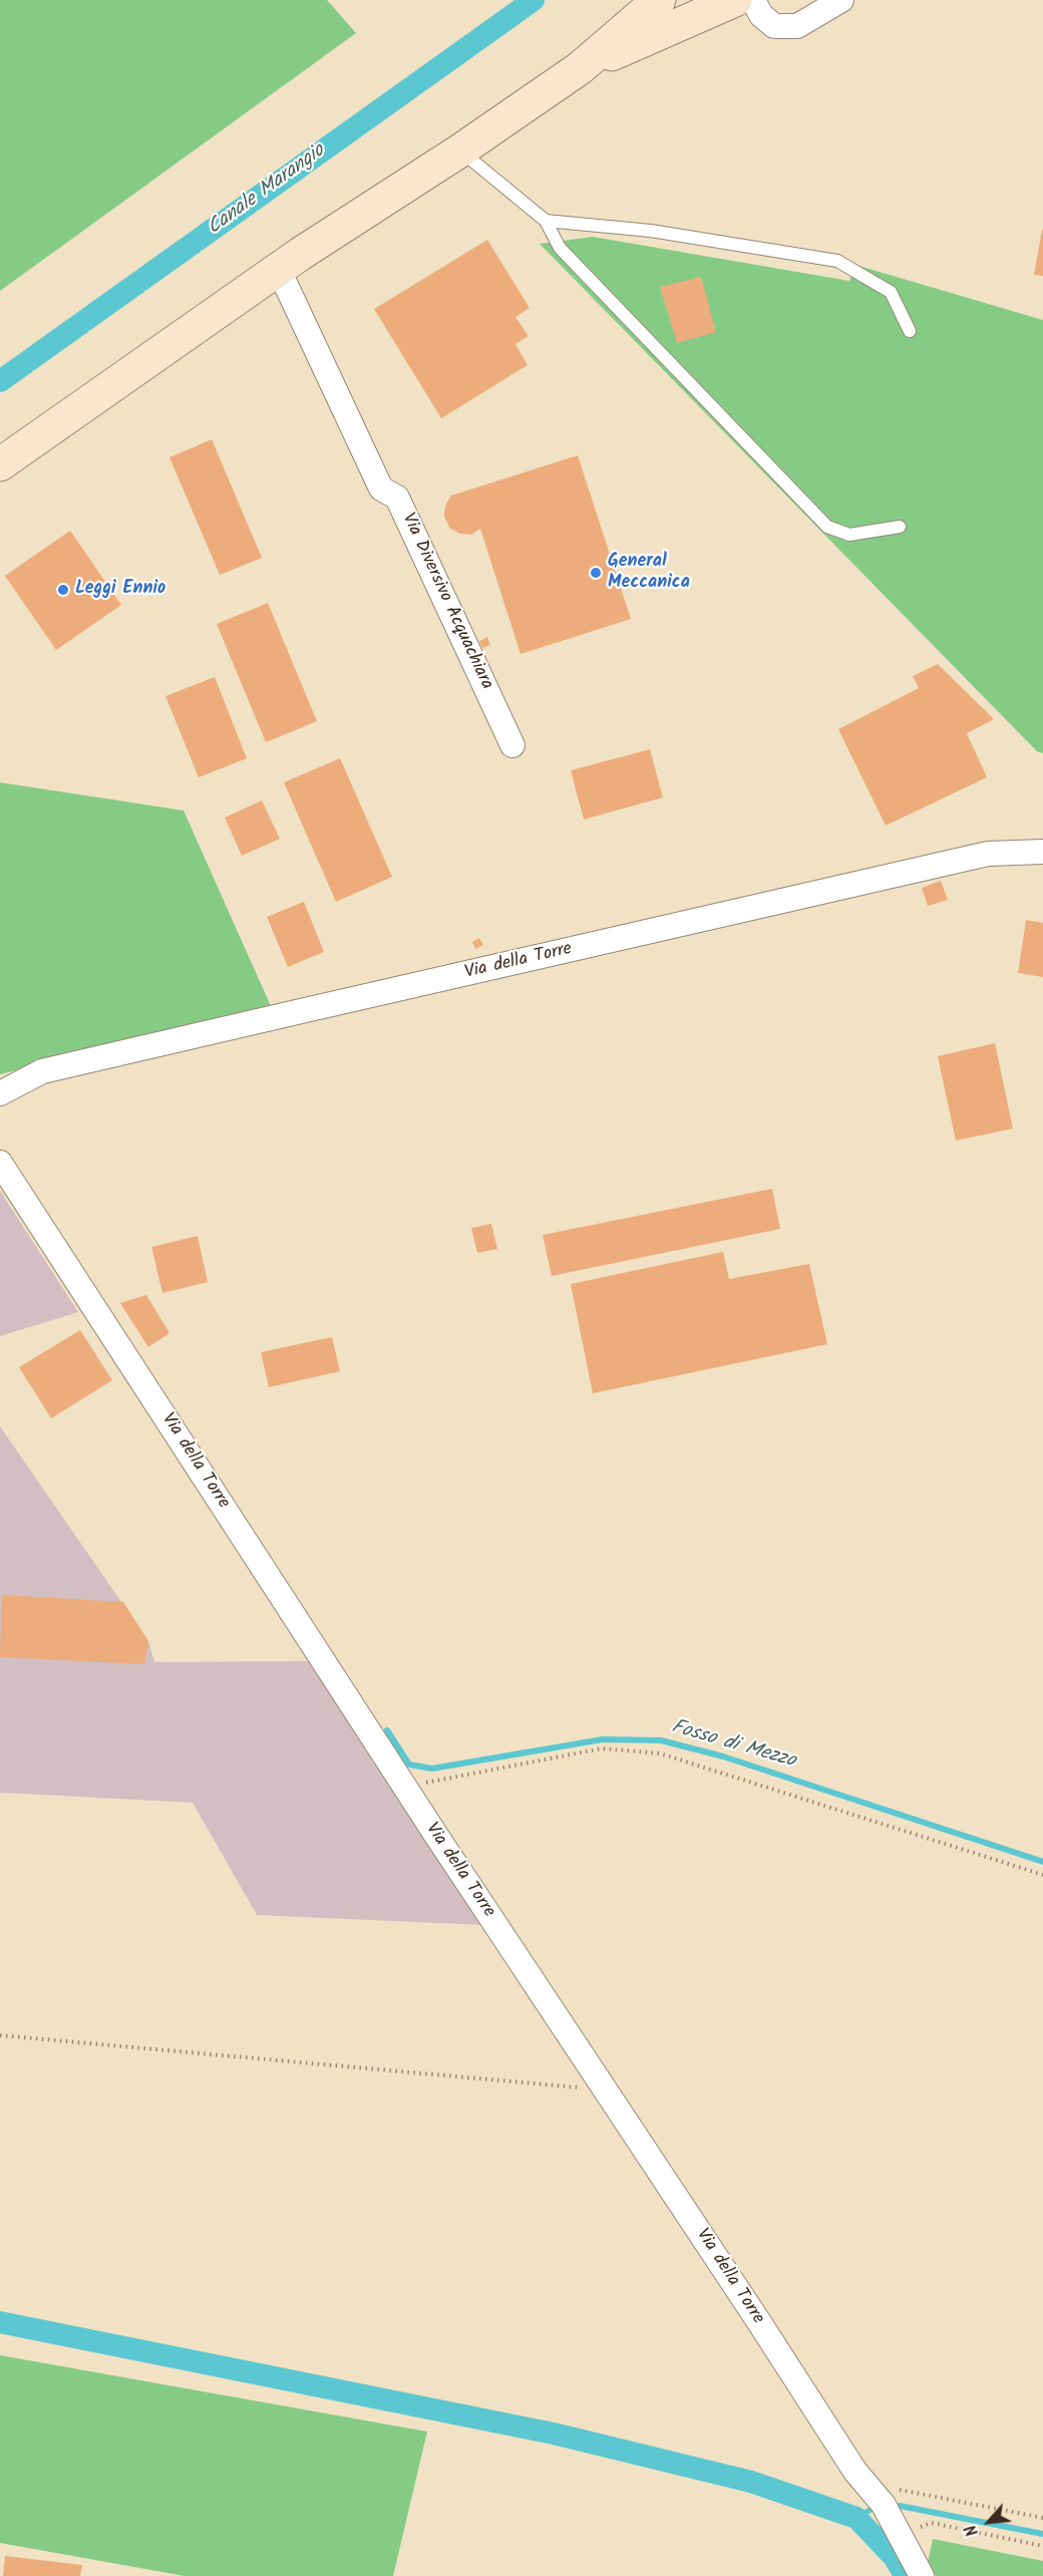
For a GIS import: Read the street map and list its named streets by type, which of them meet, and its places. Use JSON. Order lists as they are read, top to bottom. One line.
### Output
{"streets":{"street":["Via Diversivo Acquachiara","Via della Torre"]},"water":["Canale Marangio","Fosso di Mezzo"],"places":["General Meccanica","Leggi Ennio"],"north":"bottom left"}
